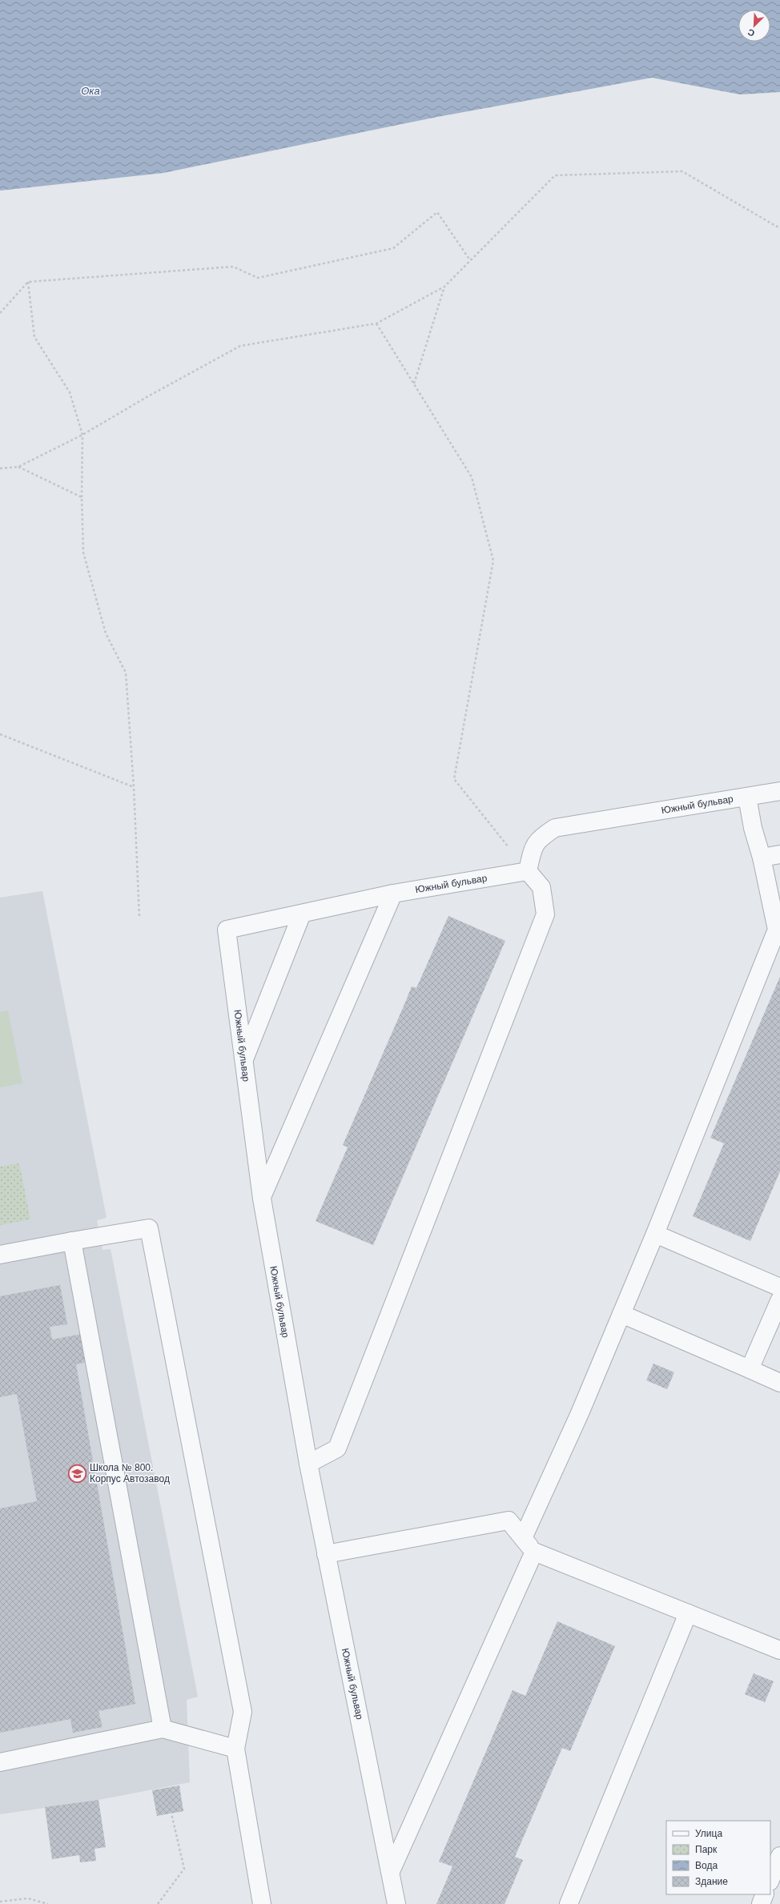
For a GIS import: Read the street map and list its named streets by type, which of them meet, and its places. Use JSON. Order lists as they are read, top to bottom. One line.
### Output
{"streets":{"street":["Южный бульвар"]},"water":["Ока"],"places":{"school or university":["Школа № 800. Корпус Автозавод"]},"legend":["Улица","Парк","Вода","Здание"],"north":"bottom left"}
